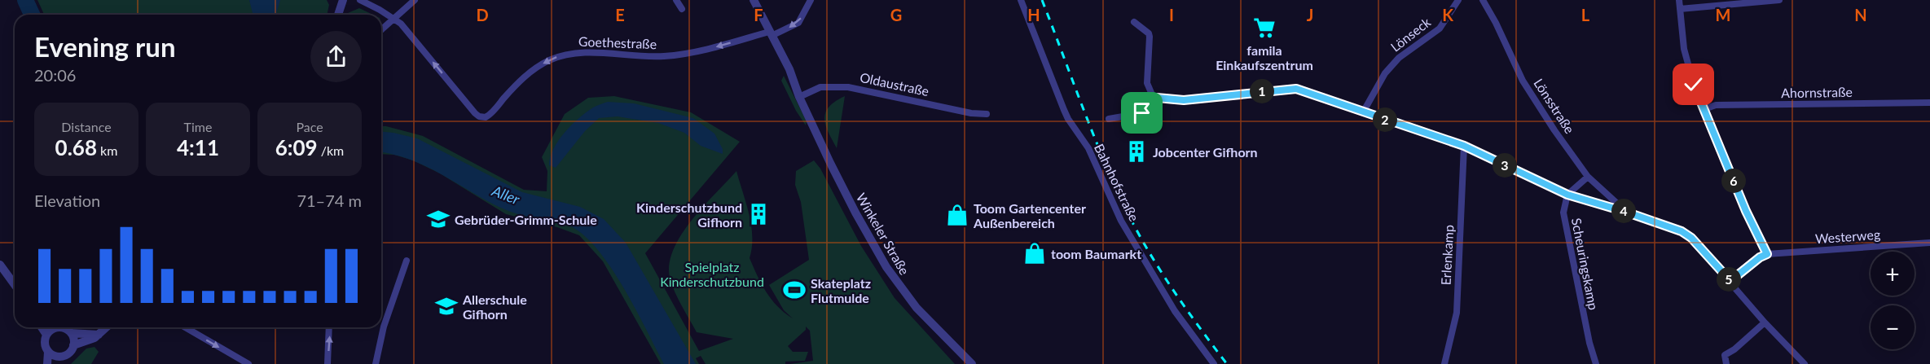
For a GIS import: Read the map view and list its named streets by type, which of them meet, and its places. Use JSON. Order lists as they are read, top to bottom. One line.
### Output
{"streets":{"street":["Lönseck","Goethestraße","Oldaustraße","Ahornstraße","Lönsstraße","Bahnhofstraße","Winkeler Straße","Westerweg","Erlenkamp","Scheuringskamp"]},"crossings":[["Oldaustraße","Winkeler Straße"]],"one_way":["Goethestraße"],"water":["Aller"],"parks":["Spielplatz Kinderschutzbund"],"places":{"supermarket":["famila Einkaufszentrum"],"building":["Jobcenter Gifhorn","Kinderschutzbund Gifhorn"],"shop":["Toom Gartencenter Außenbereich","toom Baumarkt"],"school or university":["Gebrüder-Grimm-Schule","Allerschule Gifhorn"],"sports":["Skateplatz Flutmulde"]},"page":{"heading":["Evening run","20:06"],"pins":["1","2","3","6","4","5"],"stats":[["Distance","0.68 km"],["Time","4:11"],["Pace","6:09 /km"]],"chart":["Elevation","71–74 m"],"map_buttons":["+","−"]},"grid":{"columns":["D","E","F","G","H","I","J","K","L","M","N"]}}
